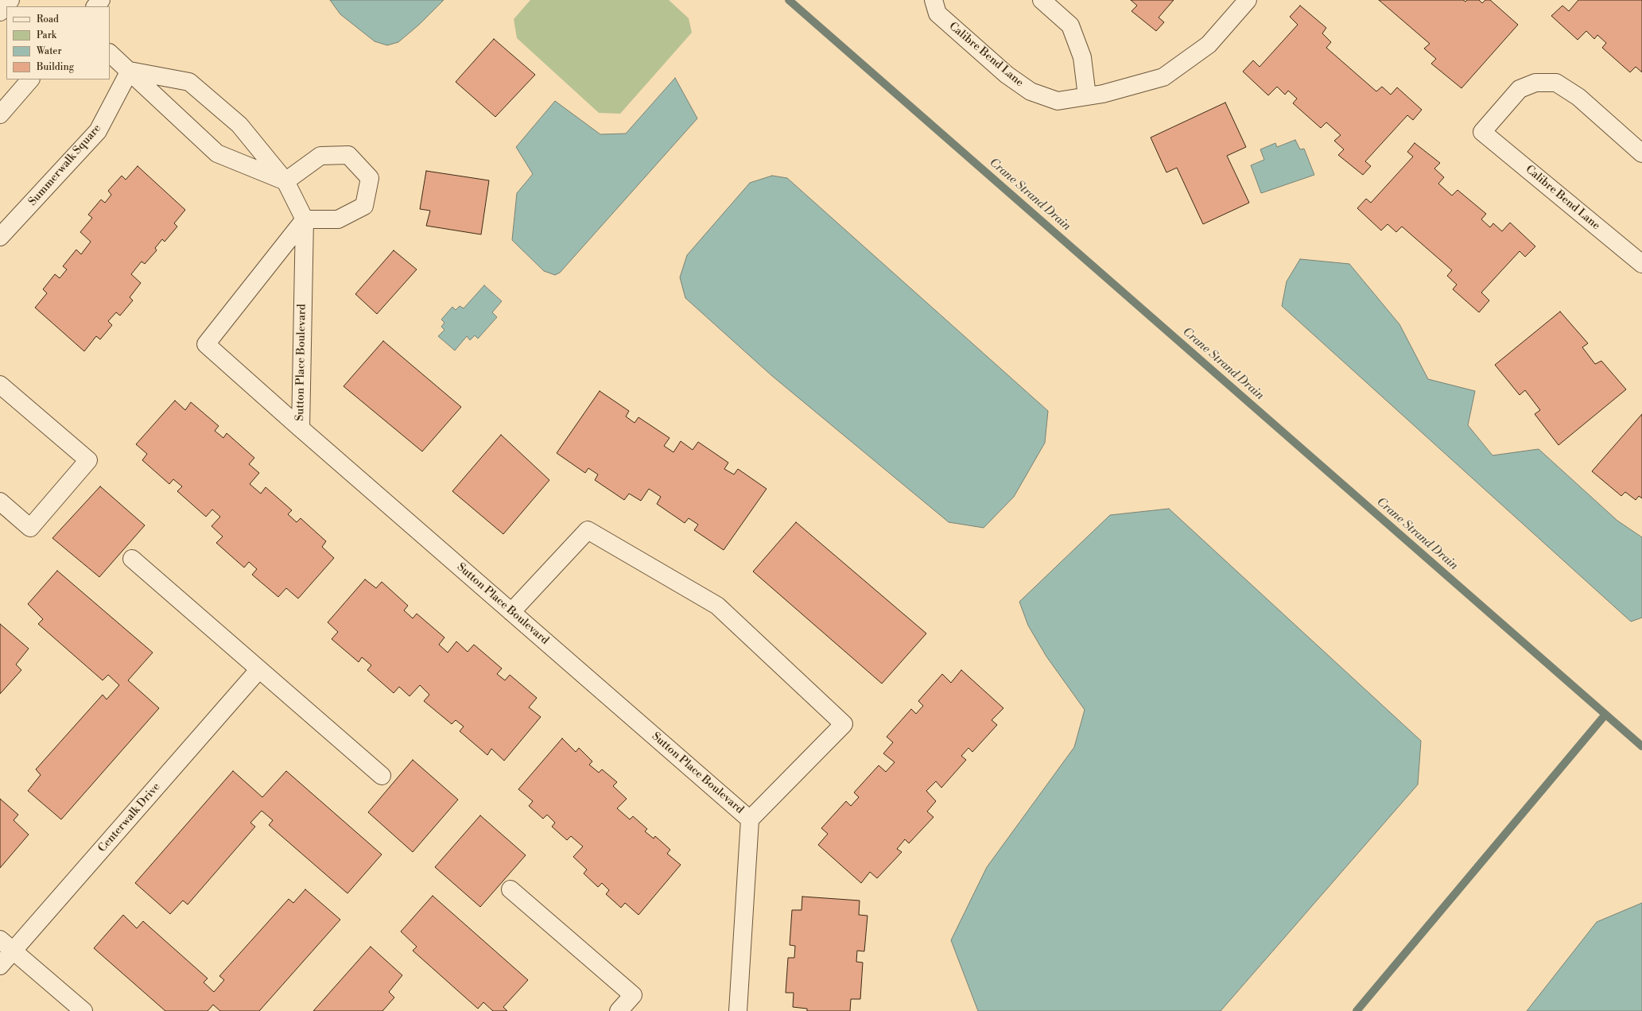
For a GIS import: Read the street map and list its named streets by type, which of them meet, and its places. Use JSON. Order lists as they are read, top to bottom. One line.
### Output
{"streets":{"street":["Calibre Bend Lane","Summerwalk Square","Sutton Place Boulevard","Centerwalk Drive"]},"crossings":[["Summerwalk Square","Sutton Place Boulevard"]],"water":["Crane Strand Drain"],"legend":["Road","Park","Water","Building"]}
